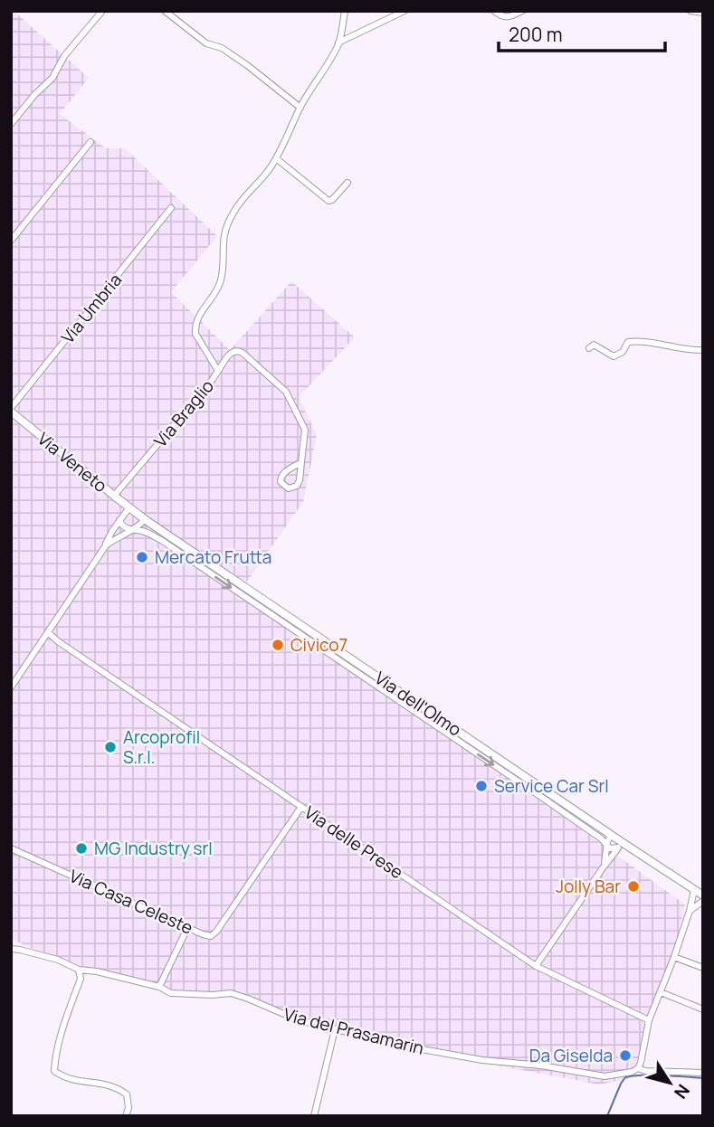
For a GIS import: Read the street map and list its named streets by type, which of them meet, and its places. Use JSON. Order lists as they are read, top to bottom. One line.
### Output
{"streets":{"main road":["Via Veneto","Via dell'Olmo"],"street":["Via Umbria","Via Braglio","Via delle Prese","Via Casa Celeste","Via del Prasamarin"]},"crossings":[["Via Umbria","Via Veneto"],["Via Braglio","Via Veneto"],["Via Veneto","Via dell'Olmo"],["Via delle Prese","Via Casa Celeste"]],"places":["Mercato Frutta","Civico7","Arcoprofil S.r.l.","Service Car Srl","MG Industry srl","Jolly Bar","Da Giselda"],"scale_bar":"200 m","north":"bottom right"}
